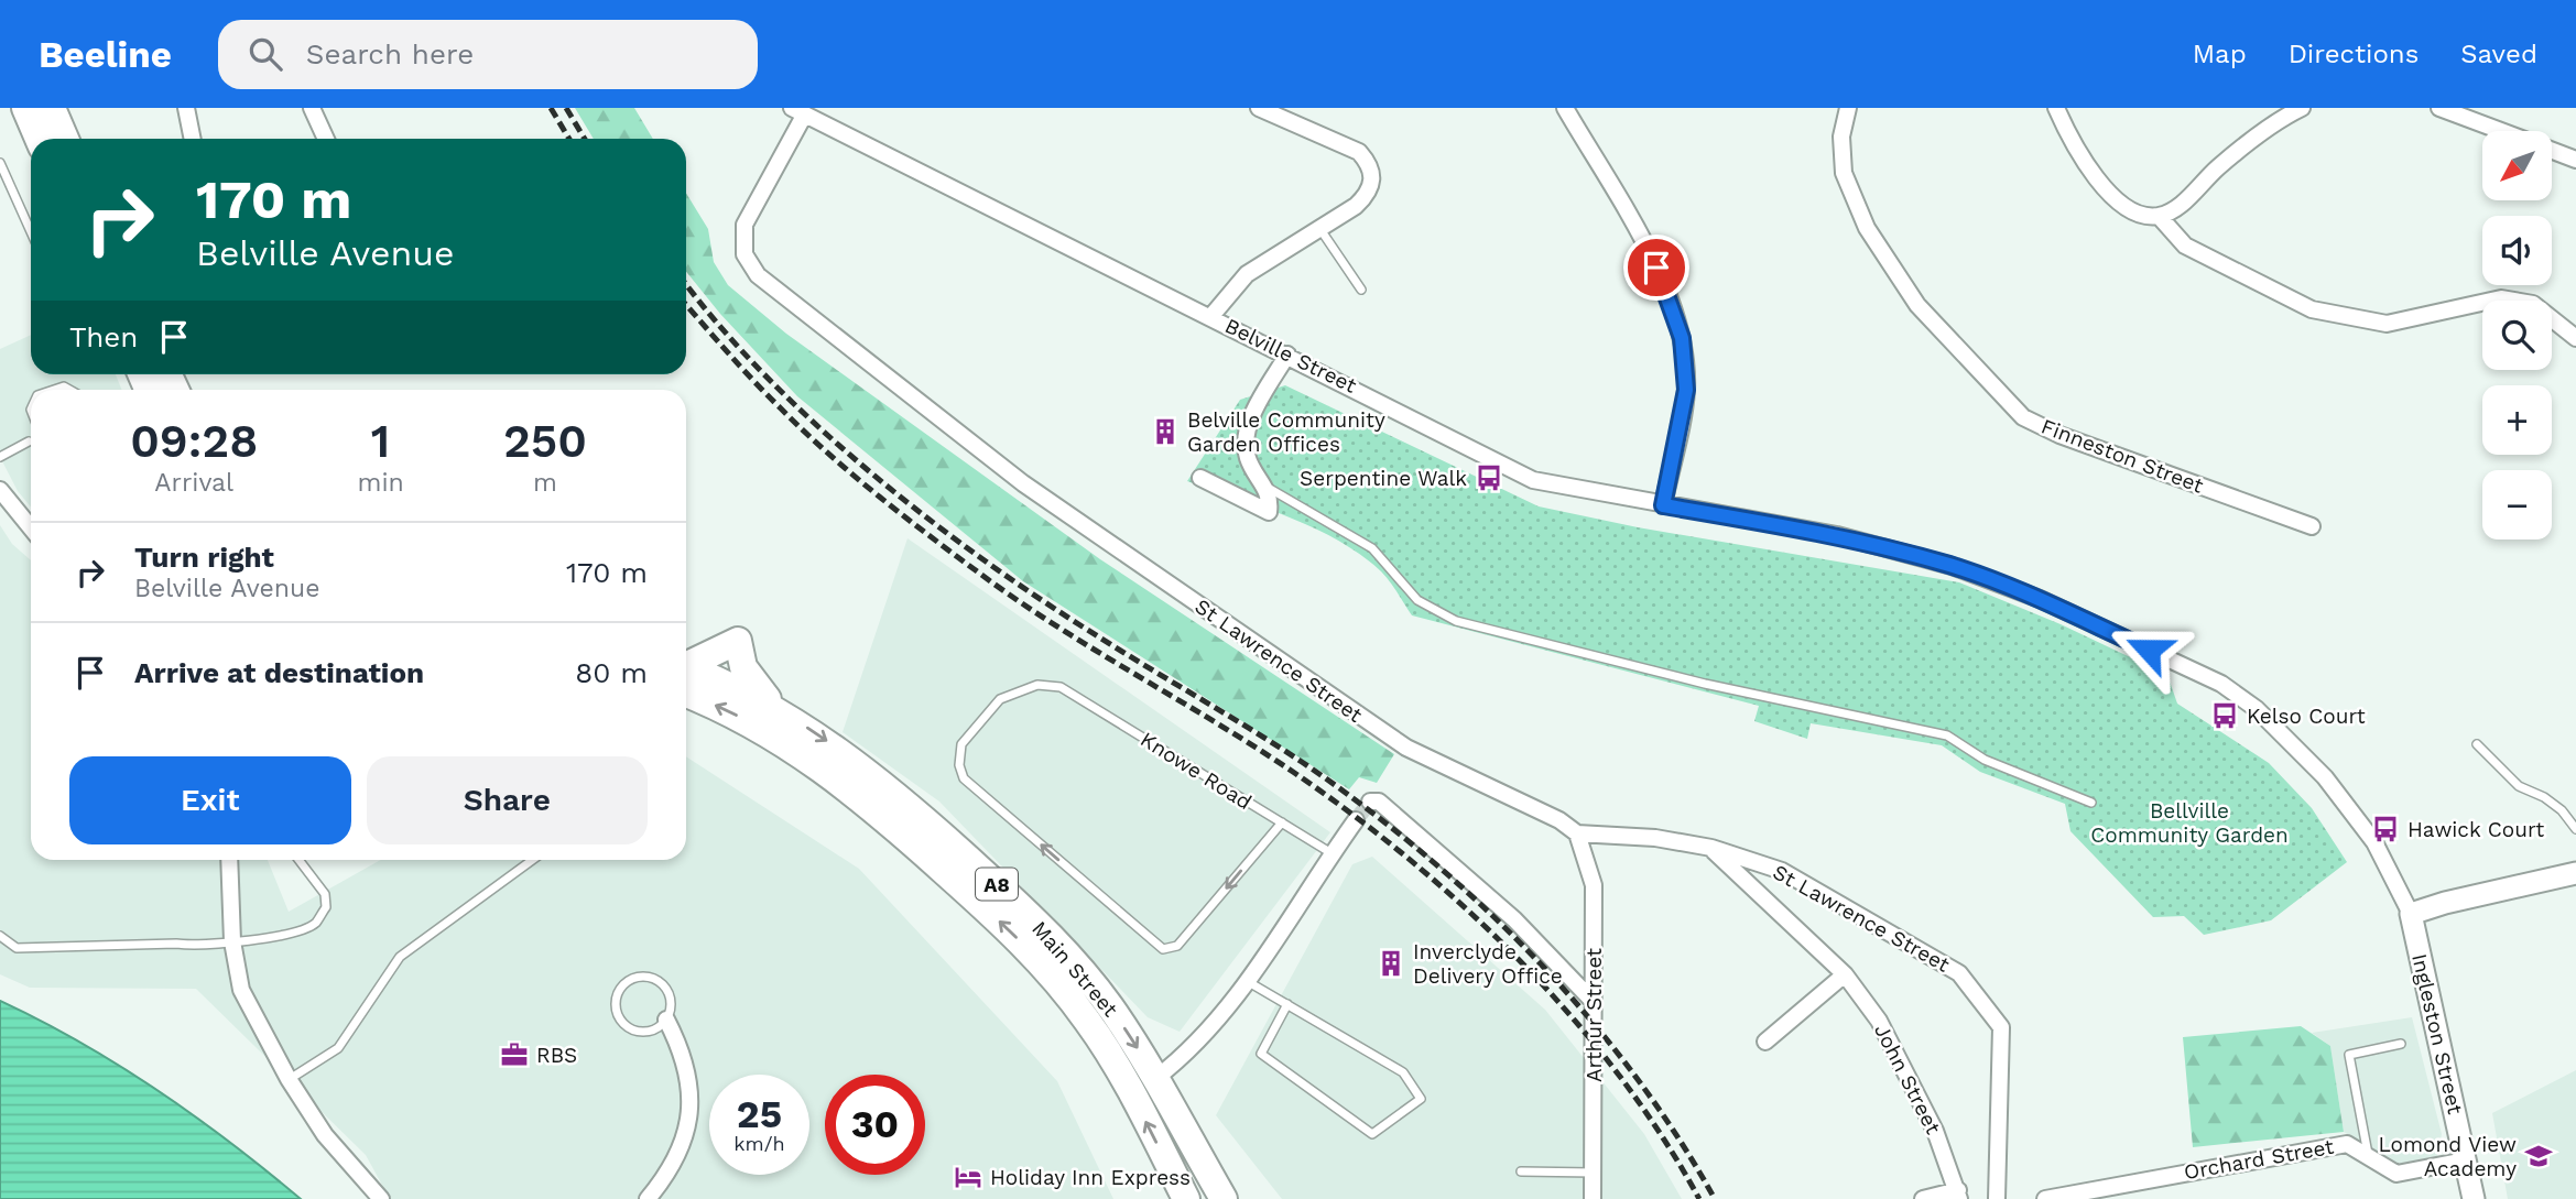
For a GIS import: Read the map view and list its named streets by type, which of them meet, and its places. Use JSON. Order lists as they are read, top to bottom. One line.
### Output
{"streets":{"highway":["A8","Main Street"],"main road":["Ingleston Street"],"street":["Belville Street","Finneston Street","St Lawrence Street","Arthur Street","John Street","Orchard Street"],"lane":["Knowe Road"]},"crossings":[["Belville Street","St Lawrence Street"],["Belville Street","Ingleston Street"],["St Lawrence Street","Arthur Street"],["St Lawrence Street","John Street"],["Ingleston Street","Orchard Street"]],"parks":["Bellville Community Garden"],"places":{"building":["Belville Community Garden Offices","Inverclyde Delivery Office"],"bus stop":["Serpentine Walk","Kelso Court","Hawick Court"],"office":["RBS"],"school or university":["Lomond View Academy"],"hotel":["Holiday Inn Express"]},"north":"bottom left","page":{"header":"Beeline","search":"Search here","nav":["Map","Directions","Saved"],"map_buttons":["+","−"],"turn":["170 m","Belville Avenue"],"then":"Then","eta":["09:28","Arrival","1","min","250","m"],"list":[{"name":"Turn right","note":"Belville Avenue","value":"170 m"},{"name":"Arrive at destination","value":"80 m"}],"buttons":["Exit","Share"],"speed":"25 km/h","limit":"30"}}
